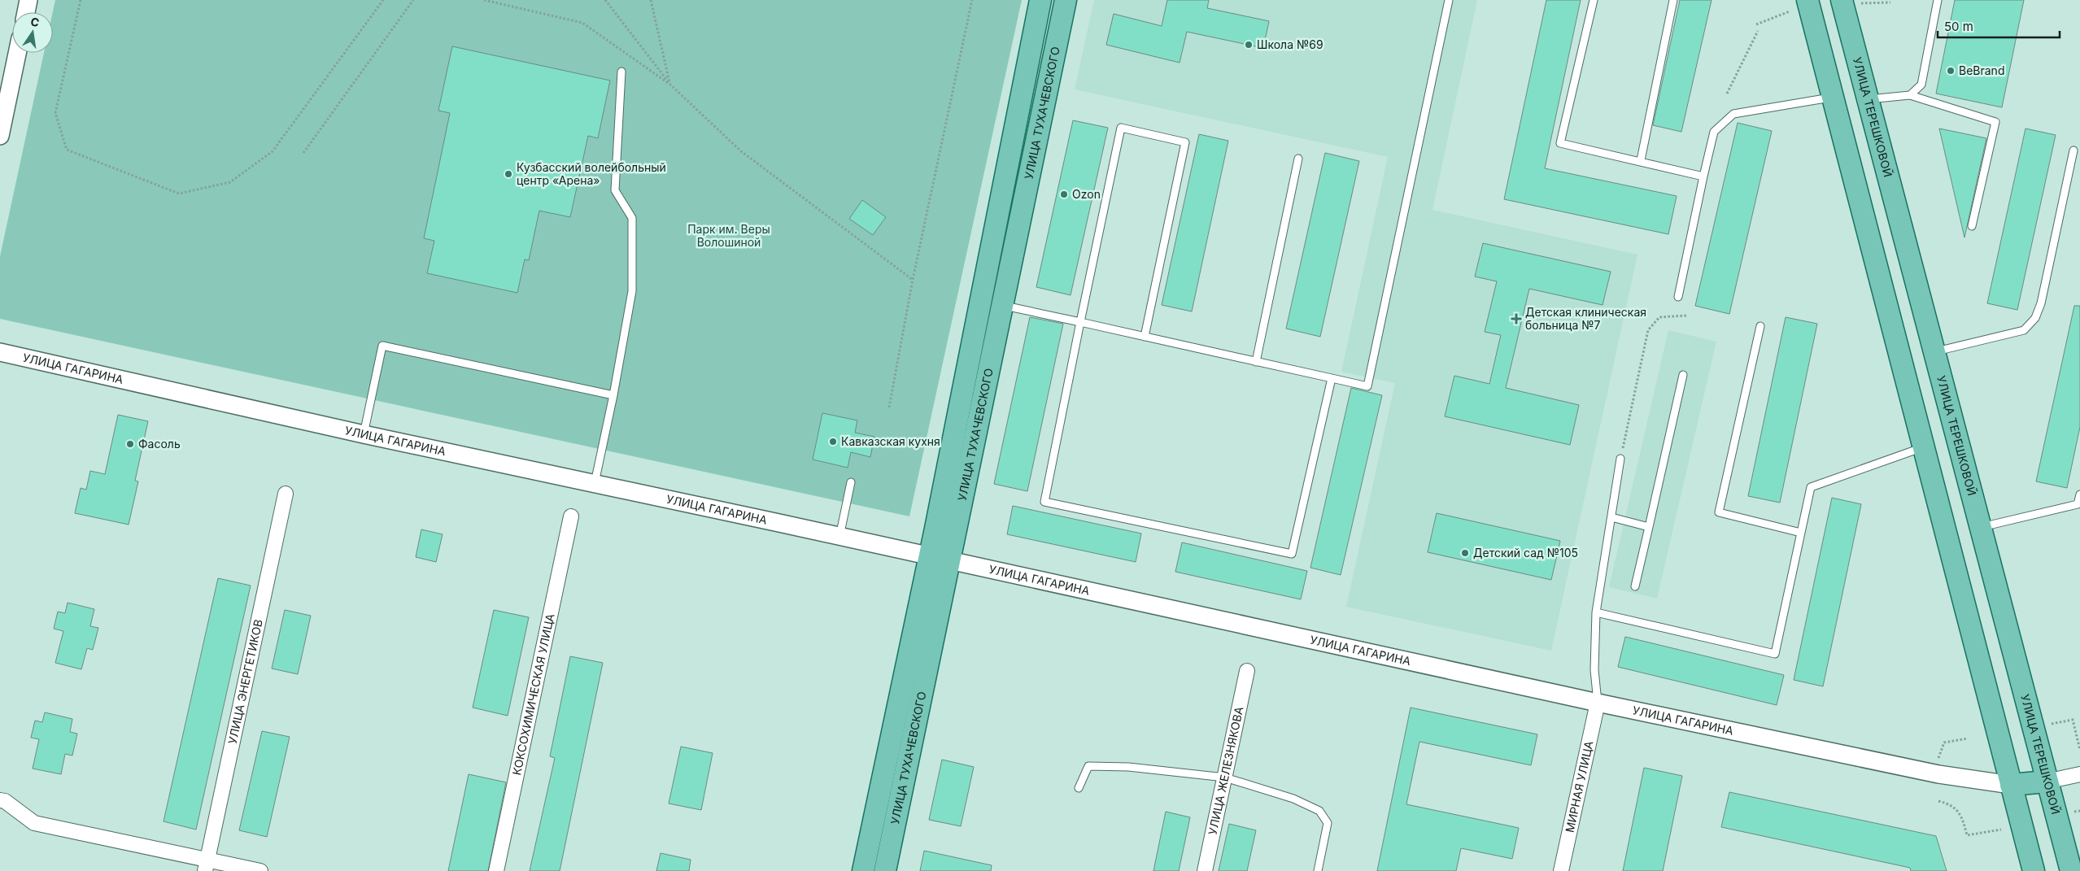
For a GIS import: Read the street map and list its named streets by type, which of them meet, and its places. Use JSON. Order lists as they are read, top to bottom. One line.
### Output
{"streets":{"main road":["УЛИЦА ТУХАЧЕВСКОГО","УЛИЦА ТЕРЕШКОВОЙ","УЛИЦА ГАГАРИНА"],"street":["УЛИЦА ЭНЕРГЕТИКОВ","КОКСОХИМИЧЕСКАЯ УЛИЦА","УЛИЦА ЖЕЛЕЗНЯКОВА","МИРНАЯ УЛИЦА"]},"crossings":[["УЛИЦА ТУХАЧЕВСКОГО","УЛИЦА ГАГАРИНА"],["УЛИЦА ТЕРЕШКОВОЙ","УЛИЦА ГАГАРИНА"],["УЛИЦА ГАГАРИНА","МИРНАЯ УЛИЦА"]],"parks":["Парк им. Веры Волошиной"],"places":{"other":["Школа №69","BeBrand","Кузбасский волейбольный центр «Арена»","Ozon","Кавказская кухня","Фасоль","Детский сад №105"],"health":["Детская клиническая больница №7"]},"scale_bar":"50 m","north":"top"}
